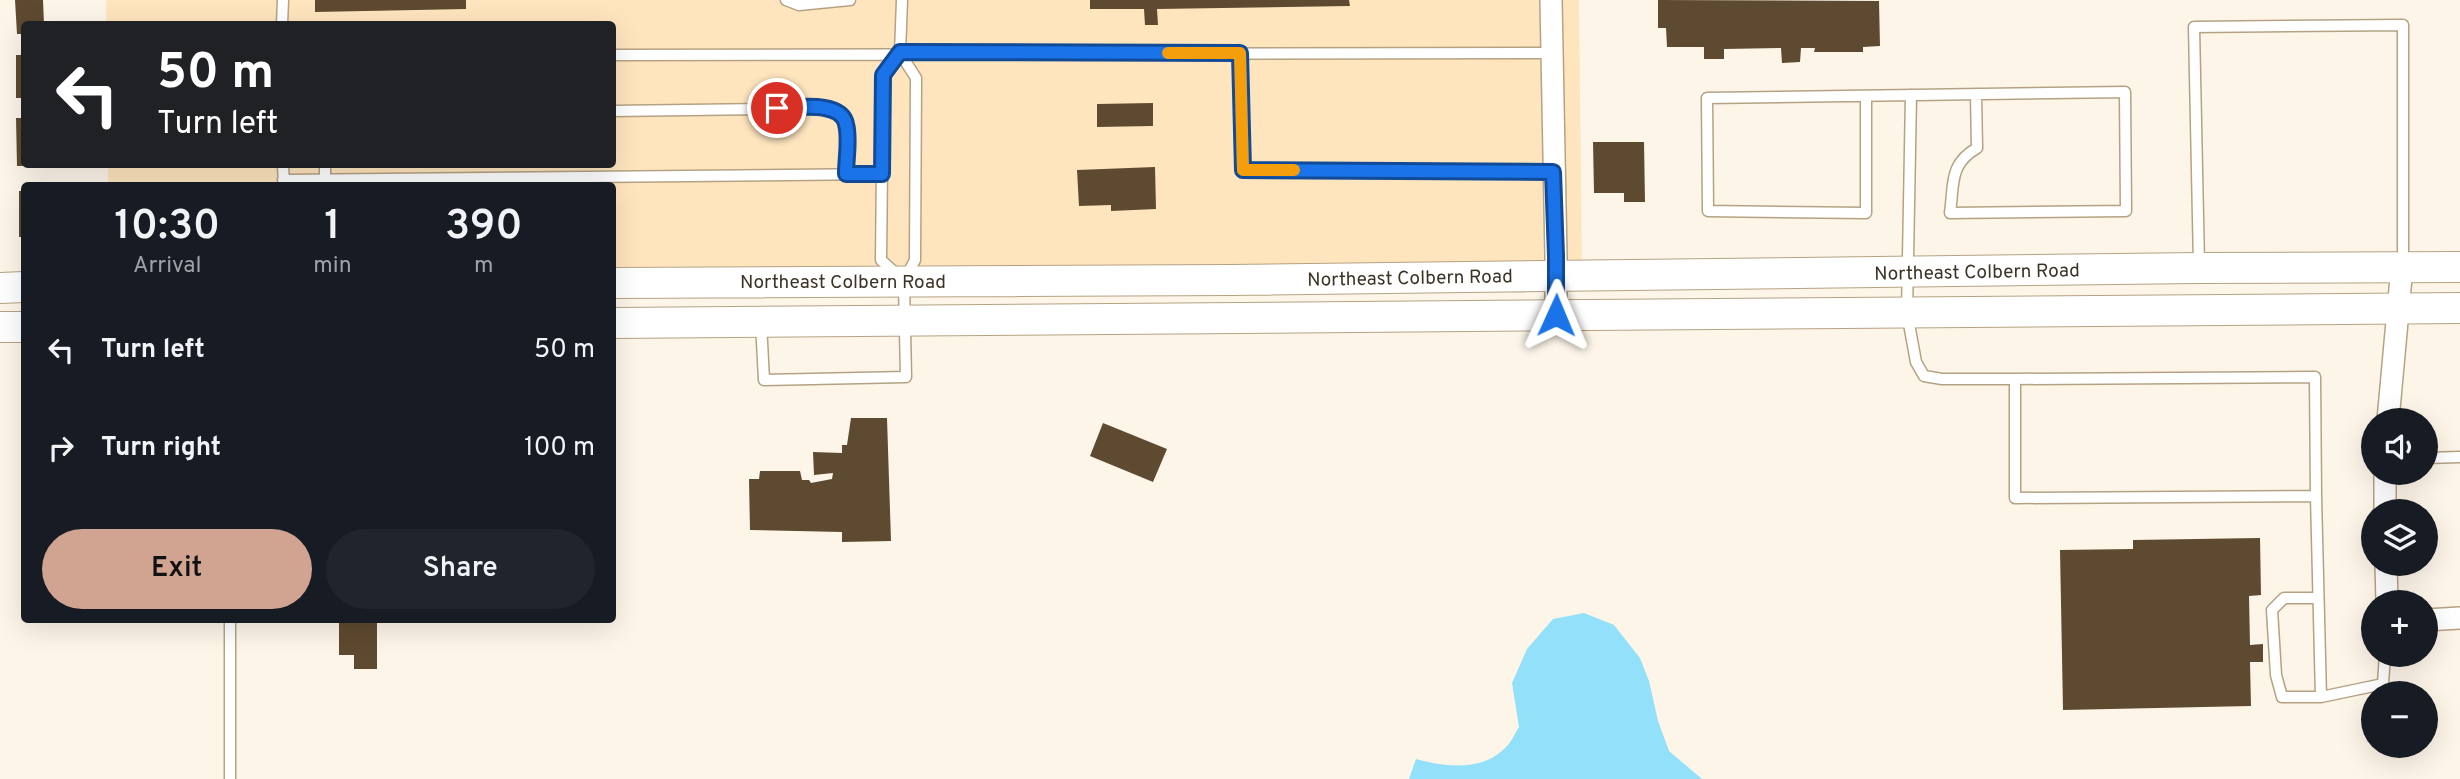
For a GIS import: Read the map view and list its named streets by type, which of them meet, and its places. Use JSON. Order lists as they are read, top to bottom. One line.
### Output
{"streets":{"main road":["Northeast Colbern Road"]},"page":{"turn":["50 m","Turn left"],"eta":["10:30","Arrival","1","min","390","m"],"list":[{"name":"Turn left","value":"50 m"},{"name":"Turn right","value":"100 m"}],"map_buttons":["+","−"],"buttons":["Exit","Share"]}}
